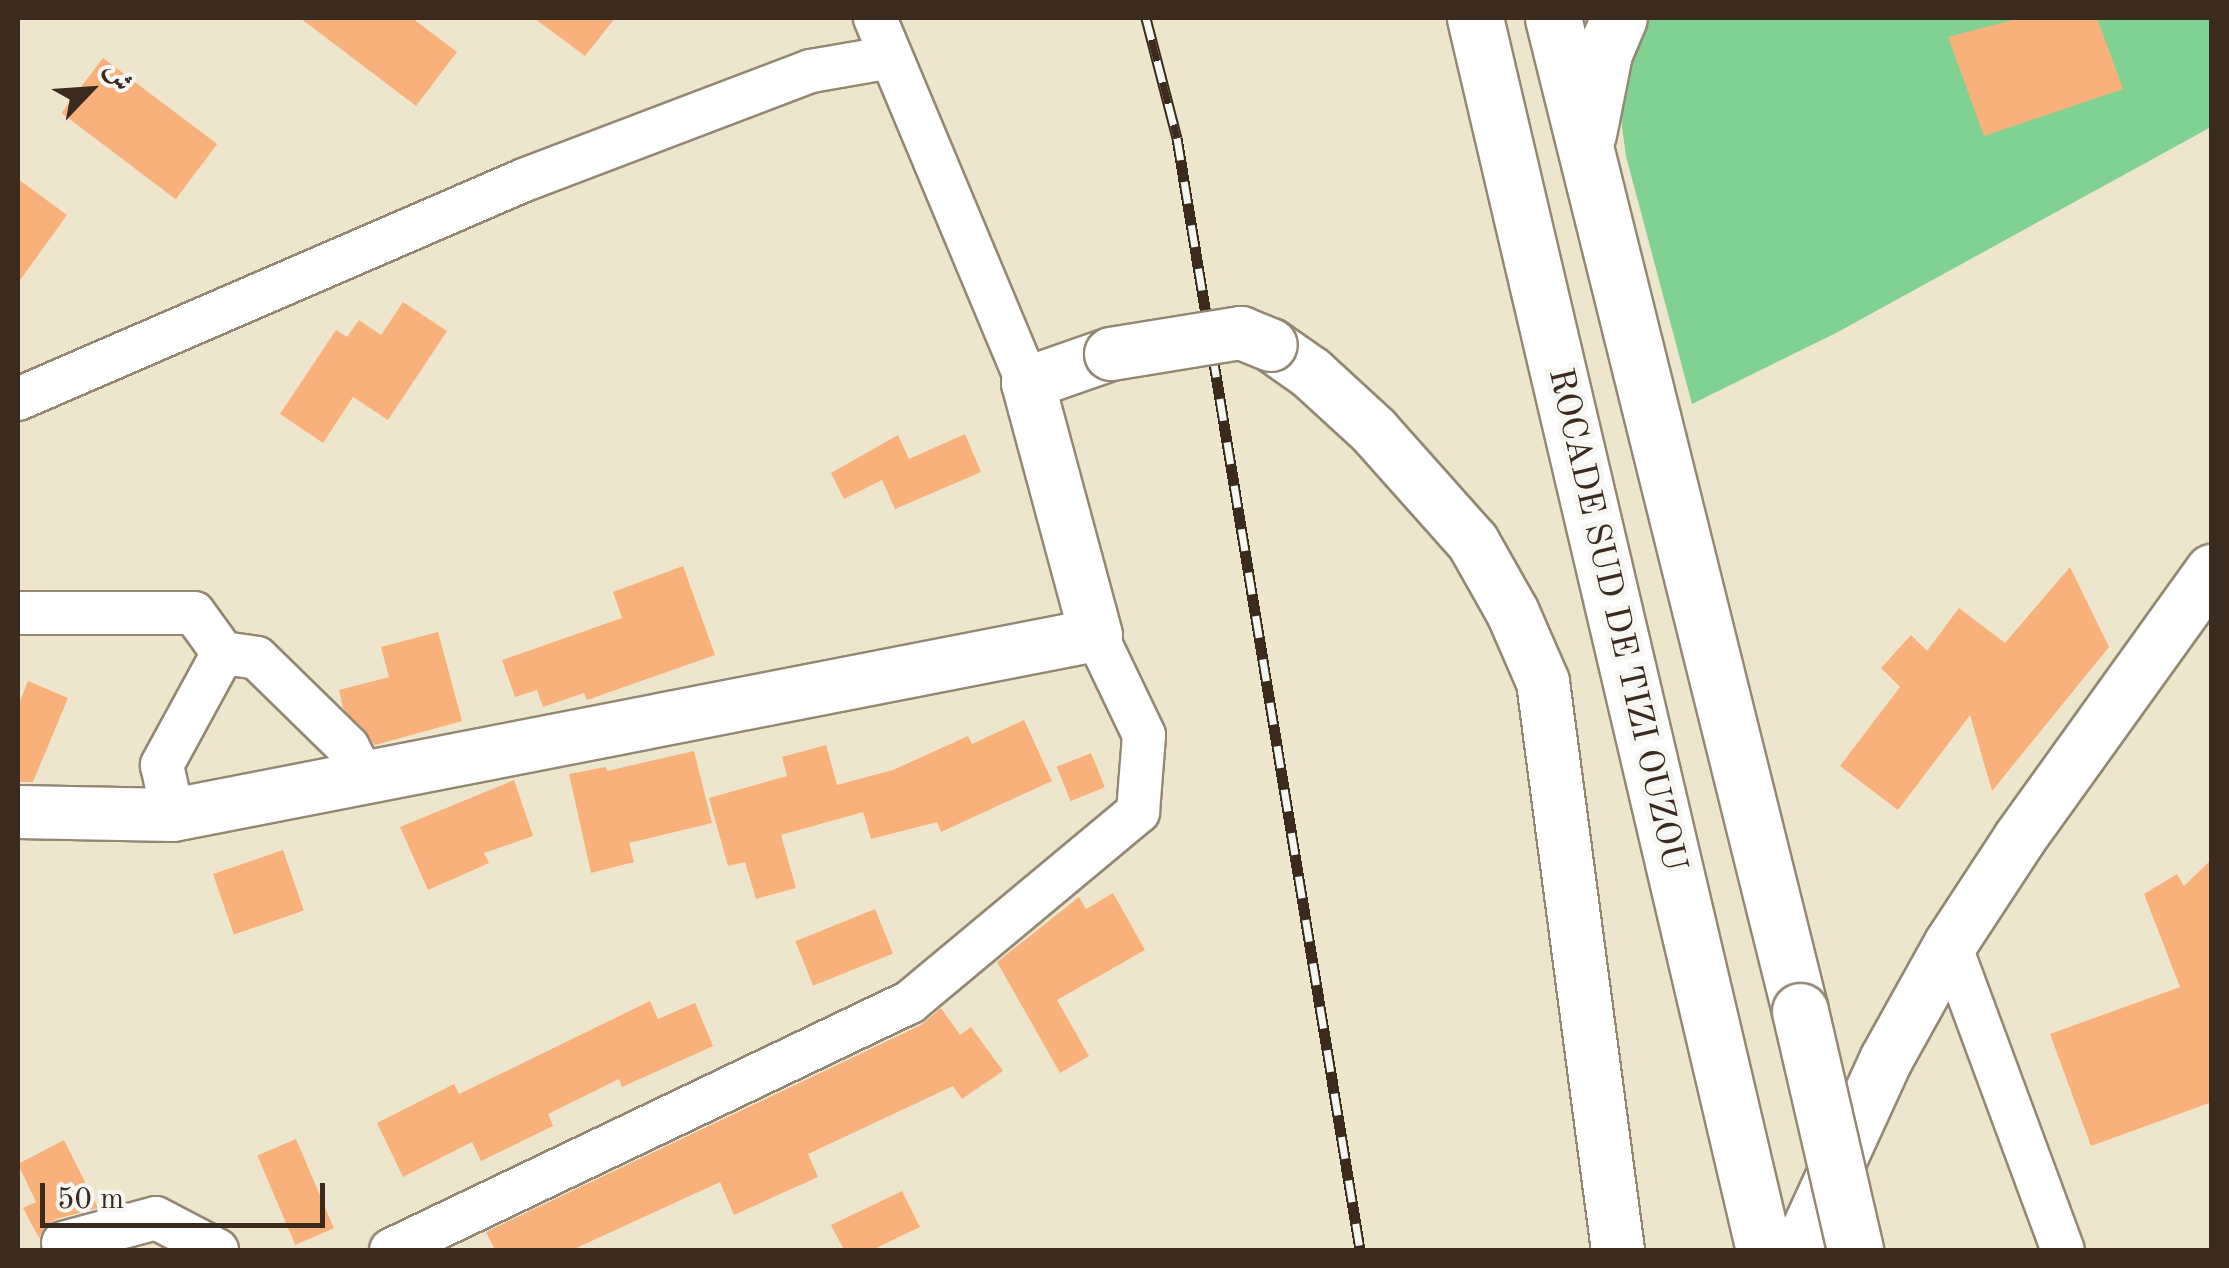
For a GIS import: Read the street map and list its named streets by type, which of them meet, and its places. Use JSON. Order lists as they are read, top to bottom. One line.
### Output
{"streets":{"highway":["ROCADE SUD DE TIZI OUZOU"]},"scale_bar":"50 m","north":"top right"}
